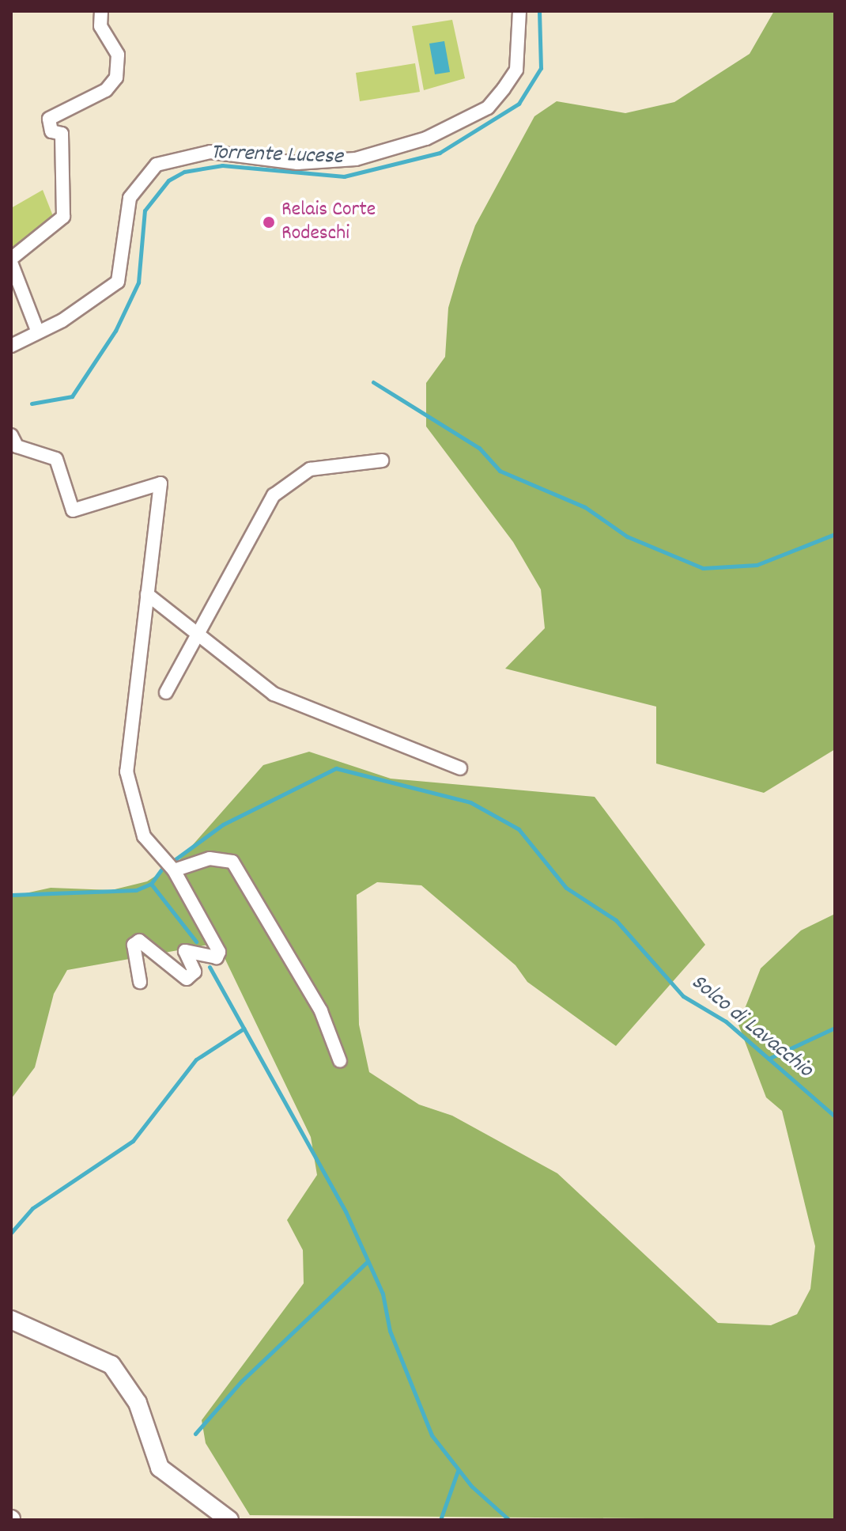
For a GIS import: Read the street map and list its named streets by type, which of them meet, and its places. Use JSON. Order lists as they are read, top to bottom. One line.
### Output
{"water":["Torrente Lucese","Solco di Lavacchio"],"places":["Relais Corte Rodeschi"]}
